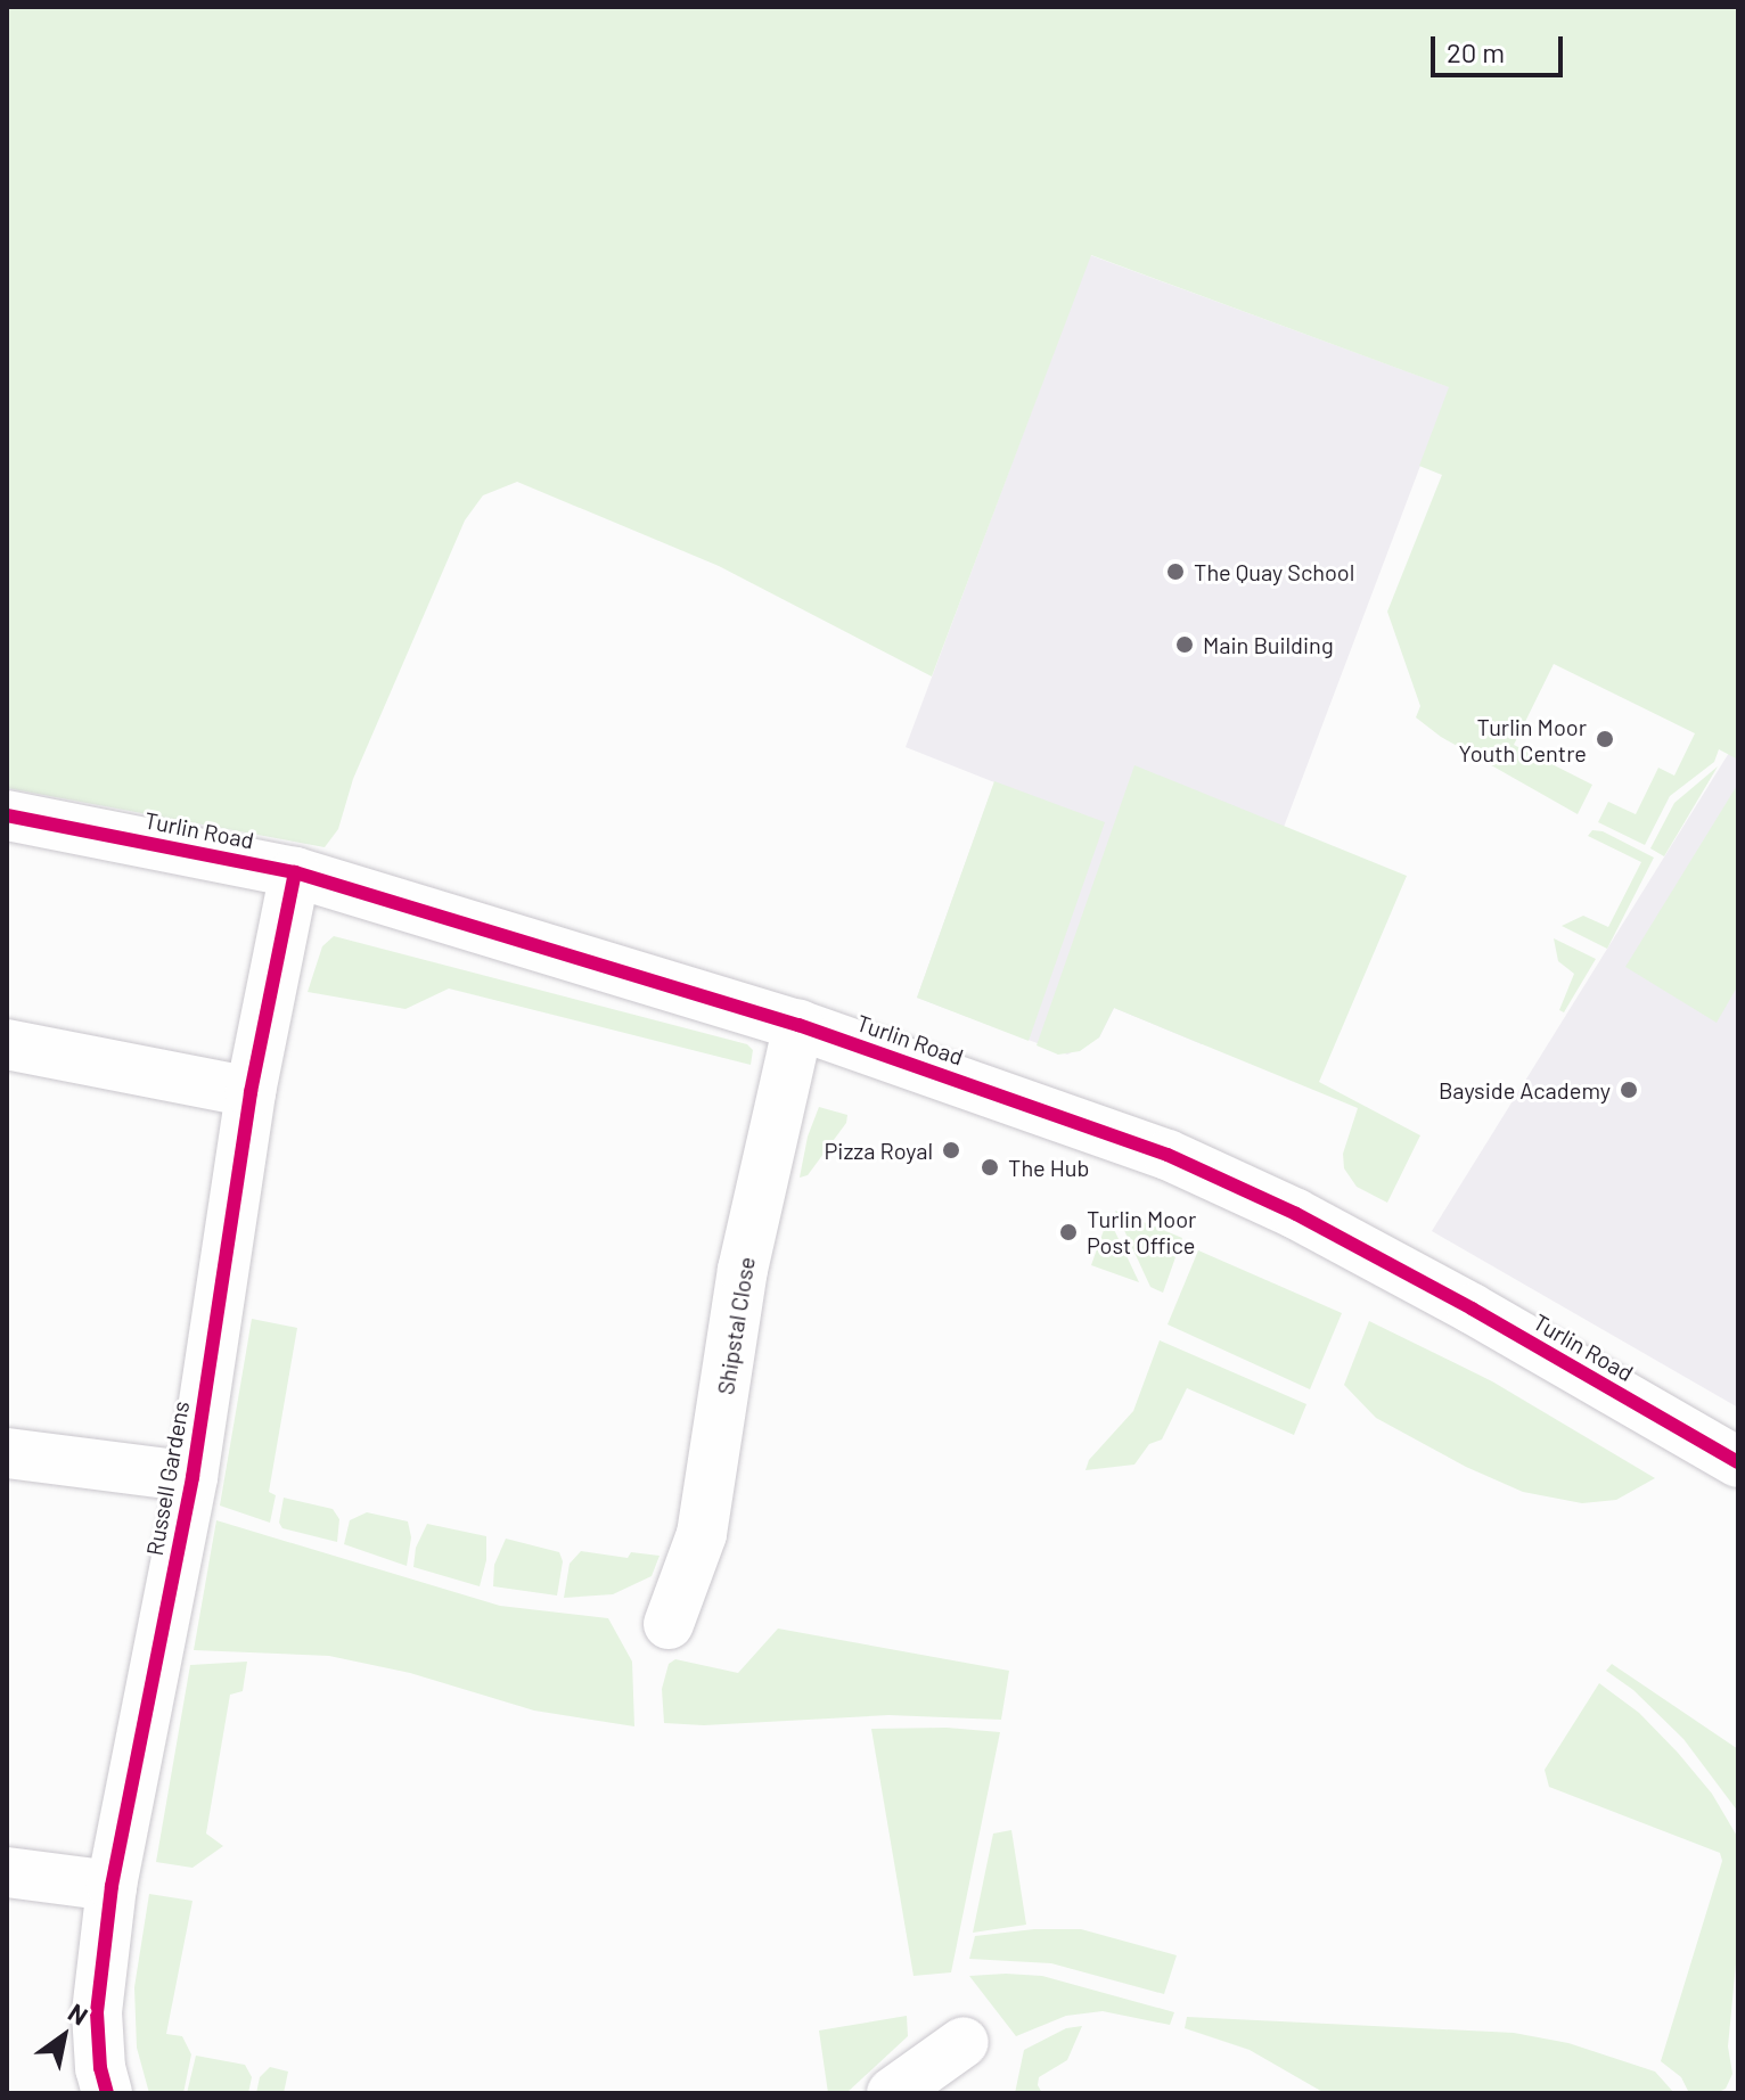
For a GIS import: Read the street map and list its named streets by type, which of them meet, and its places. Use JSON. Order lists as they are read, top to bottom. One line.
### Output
{"streets":{"street":["Turlin Road","Shipstal Close","Russell Gardens"]},"crossings":[["Turlin Road","Shipstal Close"],["Turlin Road","Russell Gardens"]],"places":["The Quay School","Main Building","Turlin Moor Youth Centre","Bayside Academy","Pizza Royal","The Hub","Turlin Moor Post Office"],"scale_bar":"20 m","north":"top right"}
